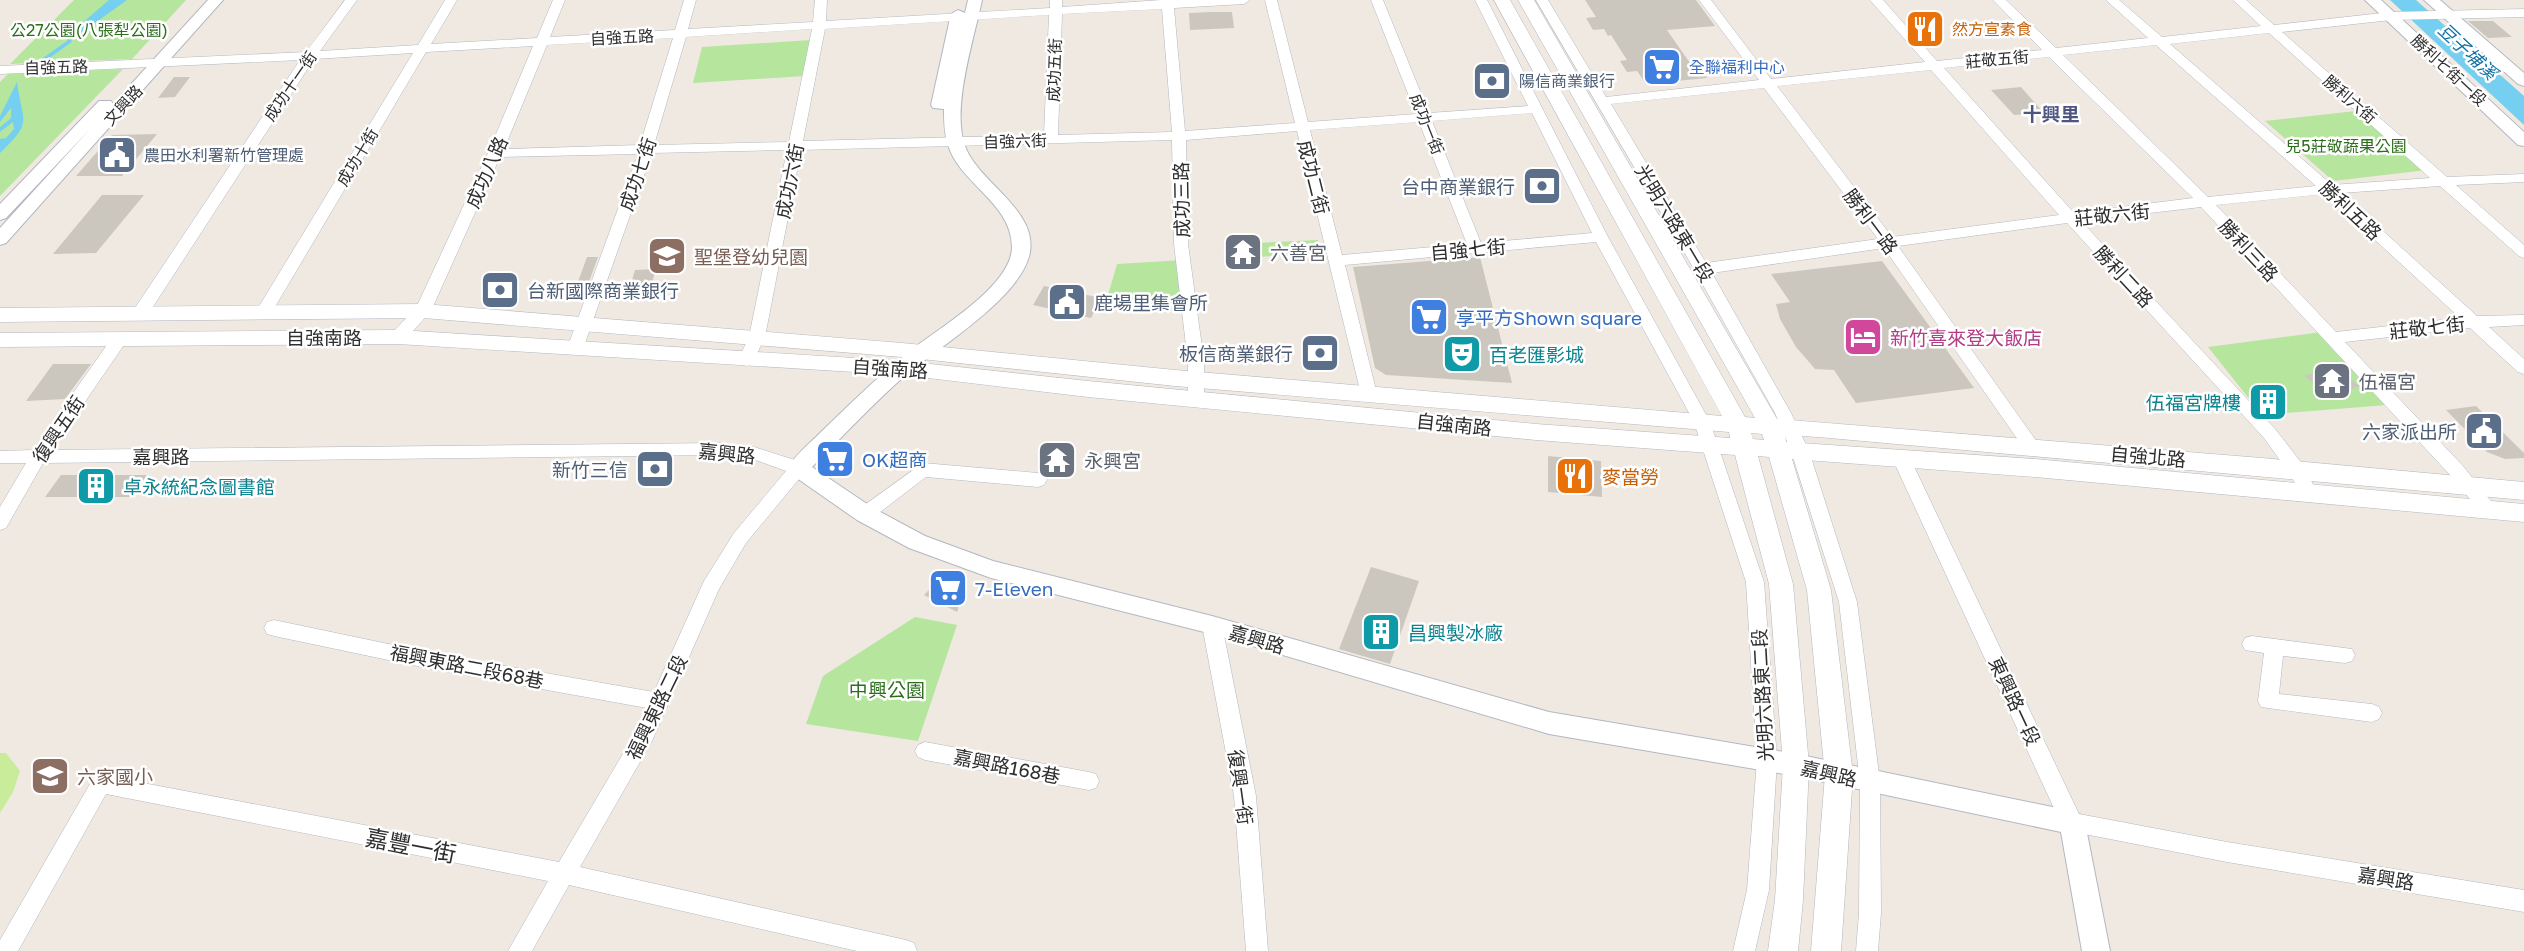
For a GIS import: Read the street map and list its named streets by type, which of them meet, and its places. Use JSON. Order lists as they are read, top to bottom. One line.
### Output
{"streets":{"main road":["光明六路東一段","自強南路","自強北路","光明六路東二段"],"street":["自強五路","莊敬五街","成功五街","勝利七街一段","成功十一街","勝利六街","文興路","成功一街","自強六街","成功十街","成功八路","成功七街","成功二街","成功六街","成功三路","勝利五路","莊敬六街","勝利一路","自強七街","勝利三路","勝利二路","莊敬七街","復興五街","嘉興路","福興東路二段68巷","東興路一段","福興東路二段","嘉興路168巷","復興一街","嘉豐一街"]},"crossings":[["自強五路","成功五街"],["自強五路","成功十一街"],["自強五路","文興路"],["自強五路","成功十街"],["自強五路","成功八路"],["自強五路","成功七街"],["自強五路","成功六街"],["自強五路","成功三路"],["莊敬五街","勝利七街一段"],["莊敬五街","勝利六街"],["莊敬五街","勝利五路"],["莊敬五街","勝利一路"],["莊敬五街","光明六路東一段"],["莊敬五街","勝利三路"],["莊敬五街","勝利二路"],["成功五街","自強六街"],["成功十一街","自強南路"],["勝利六街","莊敬六街"],["成功一街","自強六街"],["成功一街","自強七街"],["自強六街","成功八路"],["自強六街","成功七街"],["自強六街","成功二街"],["自強六街","成功六街"],["自強六街","成功三路"],["成功十街","自強南路"],["成功八路","自強南路"],["成功七街","自強南路"],["成功二街","自強七街"],["成功二街","自強南路"],["成功六街","自強南路"],["成功三路","自強南路"],["勝利五路","莊敬六街"],["勝利五路","莊敬七街"],["莊敬六街","勝利一路"],["莊敬六街","光明六路東一段"],["莊敬六街","勝利三路"],["莊敬六街","勝利二路"],["勝利一路","自強北路"],["光明六路東一段","自強南路"],["光明六路東一段","自強北路"],["勝利三路","莊敬七街"],["勝利三路","自強北路"],["勝利二路","自強北路"],["自強南路","復興五街"],["自強南路","自強北路"],["自強南路","光明六路東二段"],["復興五街","嘉興路"],["嘉興路","光明六路東二段"],["嘉興路","東興路一段"],["嘉興路","福興東路二段"],["嘉興路","復興一街"],["自強北路","東興路一段"],["福興東路二段68巷","福興東路二段"],["福興東路二段","嘉豐一街"]],"districts":["十興里"],"water":["豆子埔溪"],"parks":["公27公園(八張犁公園)","兒5莊敬蔬果公園","中興公園"],"places":{"restaurant":["然方宣素食","麥當勞"],"supermarket":["全聯福利中心","享平方Shown square","OK超商","7-Eleven"],"bank":["陽信商業銀行","台中商業銀行","台新國際商業銀行","板信商業銀行","新竹三信"],"public building":["農田水利署新竹管理處","鹿場里集會所","六家派出所"],"temple":["六善宮","伍福宮","永興宮"],"school or university":["聖堡登幼兒園","六家國小"],"hotel":["新竹喜來登大飯店"],"theatre":["百老匯影城"],"building":["伍福宮牌樓","卓永統紀念圖書館","昌興製冰廠"]}}
